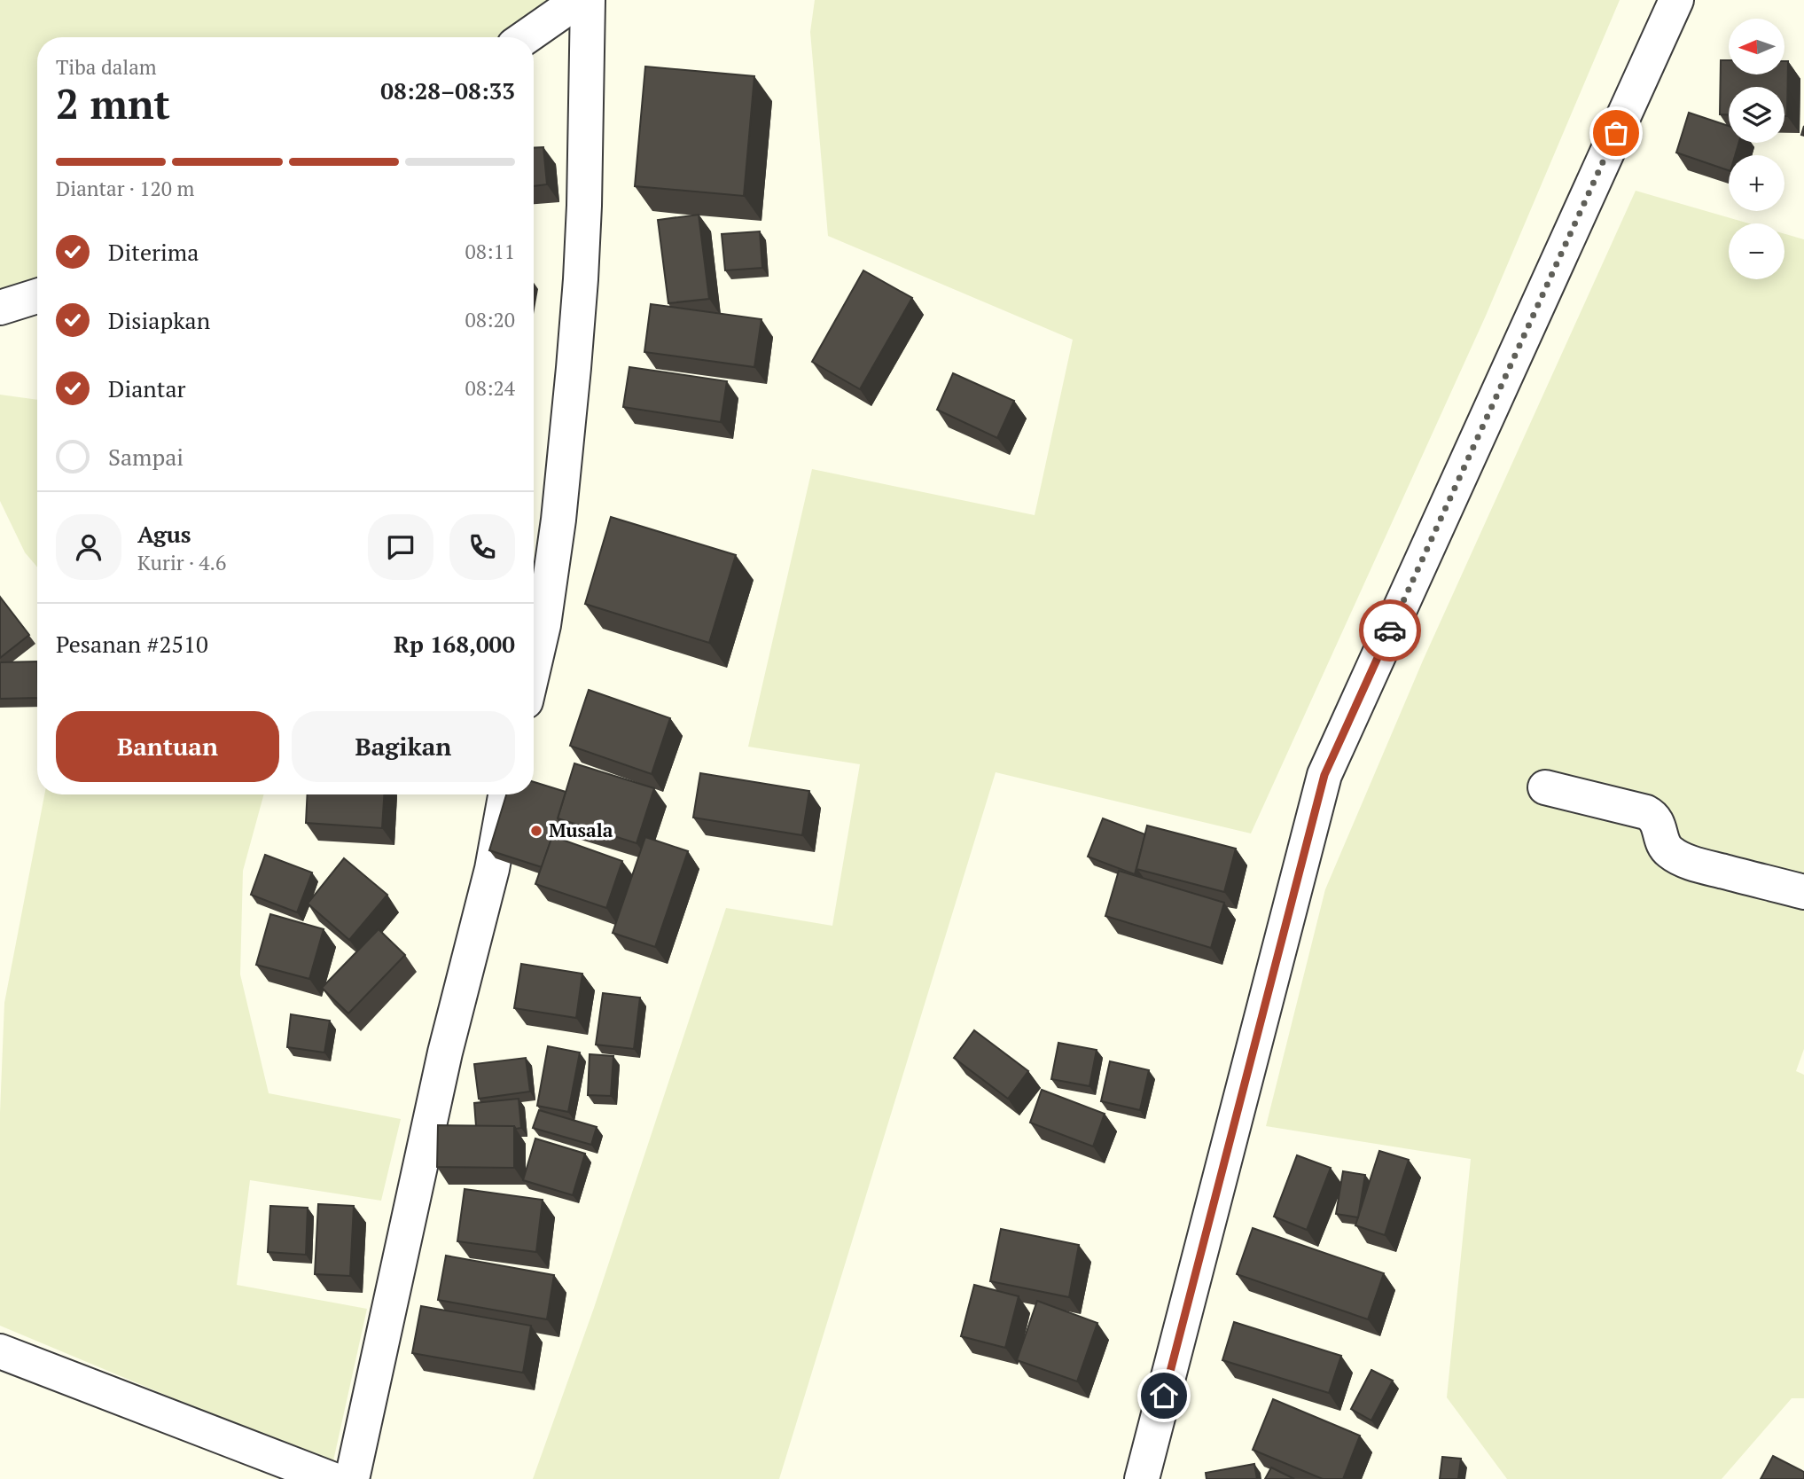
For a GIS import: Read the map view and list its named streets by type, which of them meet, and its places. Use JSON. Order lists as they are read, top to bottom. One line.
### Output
{"places":["Musala"],"north":"left","page":{"map_buttons":["+","−"],"heading":["2 mnt","Tiba dalam","08:28–08:33"],"panel":["Agus","Kurir · 4.6","Pesanan #2510","Rp 168,000"],"bar":"Diantar · 120 m","list":[["Diterima","08:11"],["Disiapkan","08:20"],["Diantar","08:24"],"Sampai"],"buttons":["Bantuan","Bagikan"]}}
